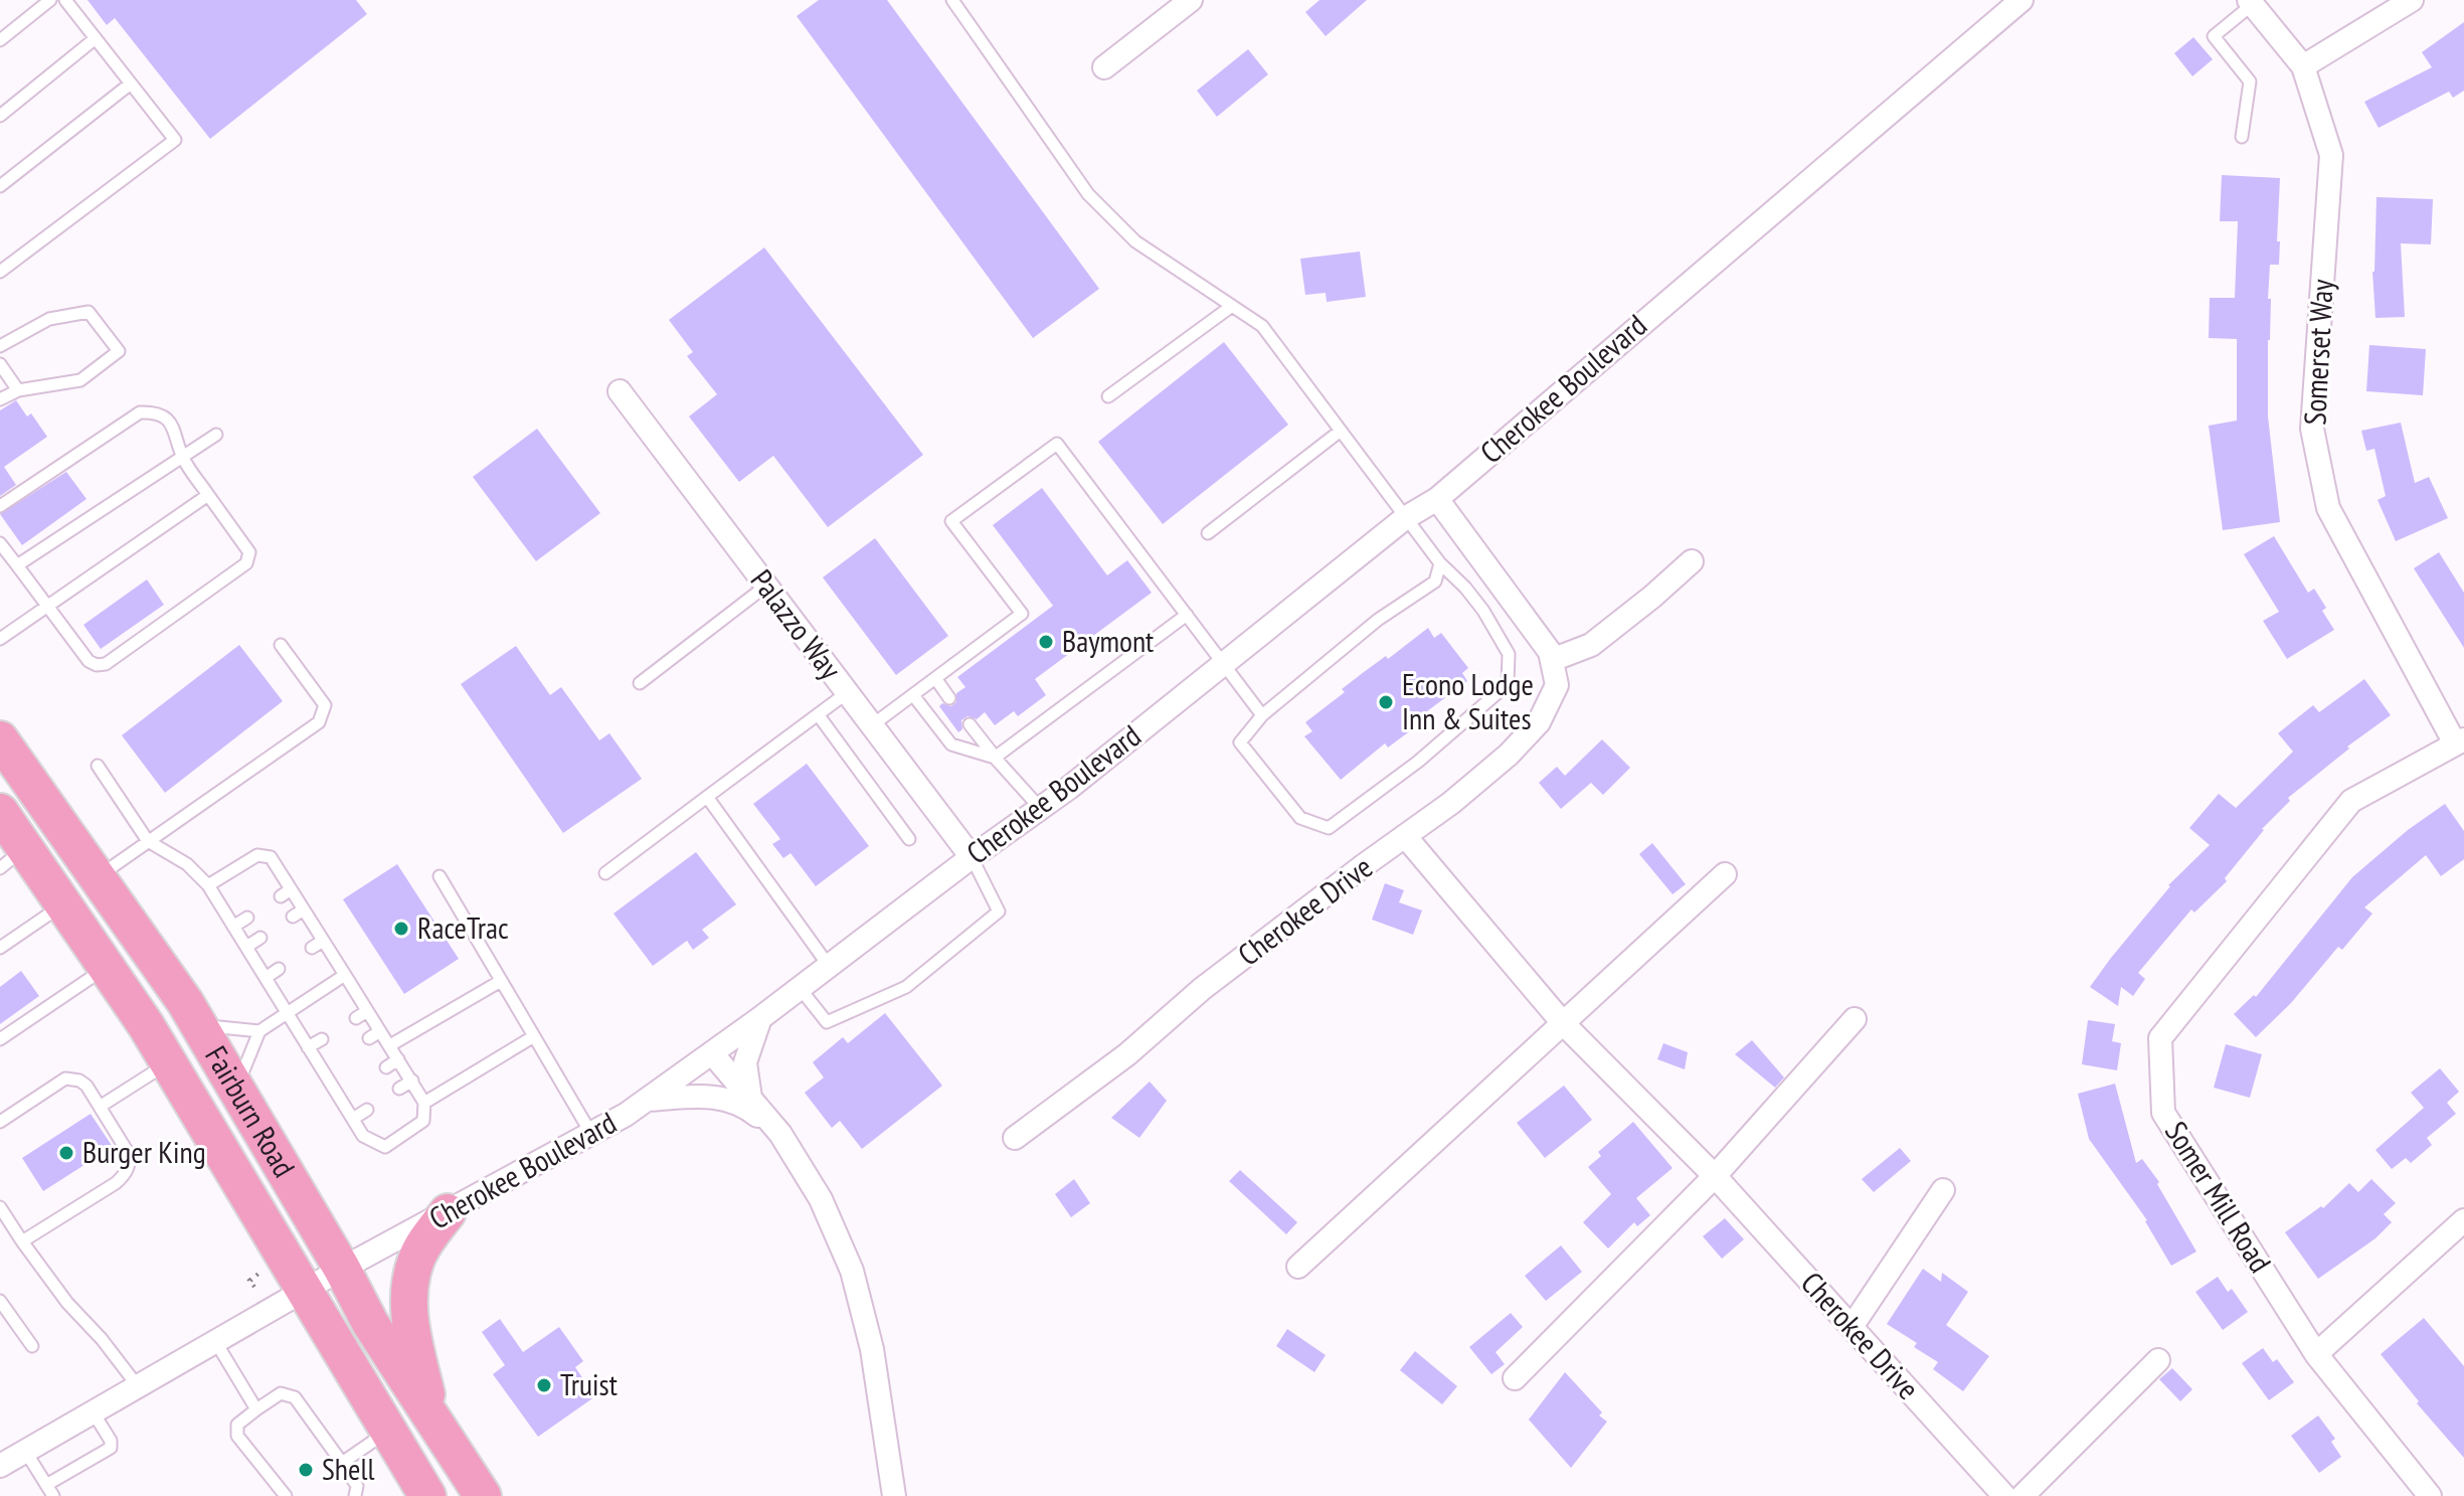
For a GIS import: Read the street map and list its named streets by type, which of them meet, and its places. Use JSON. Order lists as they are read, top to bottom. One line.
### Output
{"streets":{"main road":["Fairburn Road"],"street":["Somerset Way","Cherokee Boulevard","Palazzo Way","Cherokee Drive","Somer Mill Road"]},"crossings":[["Somerset Way","Somer Mill Road"],["Cherokee Boulevard","Palazzo Way"],["Cherokee Boulevard","Fairburn Road"]],"places":["Baymont","Econo Lodge Inn & Suites","RaceTrac","Burger King","Truist","Shell"]}
